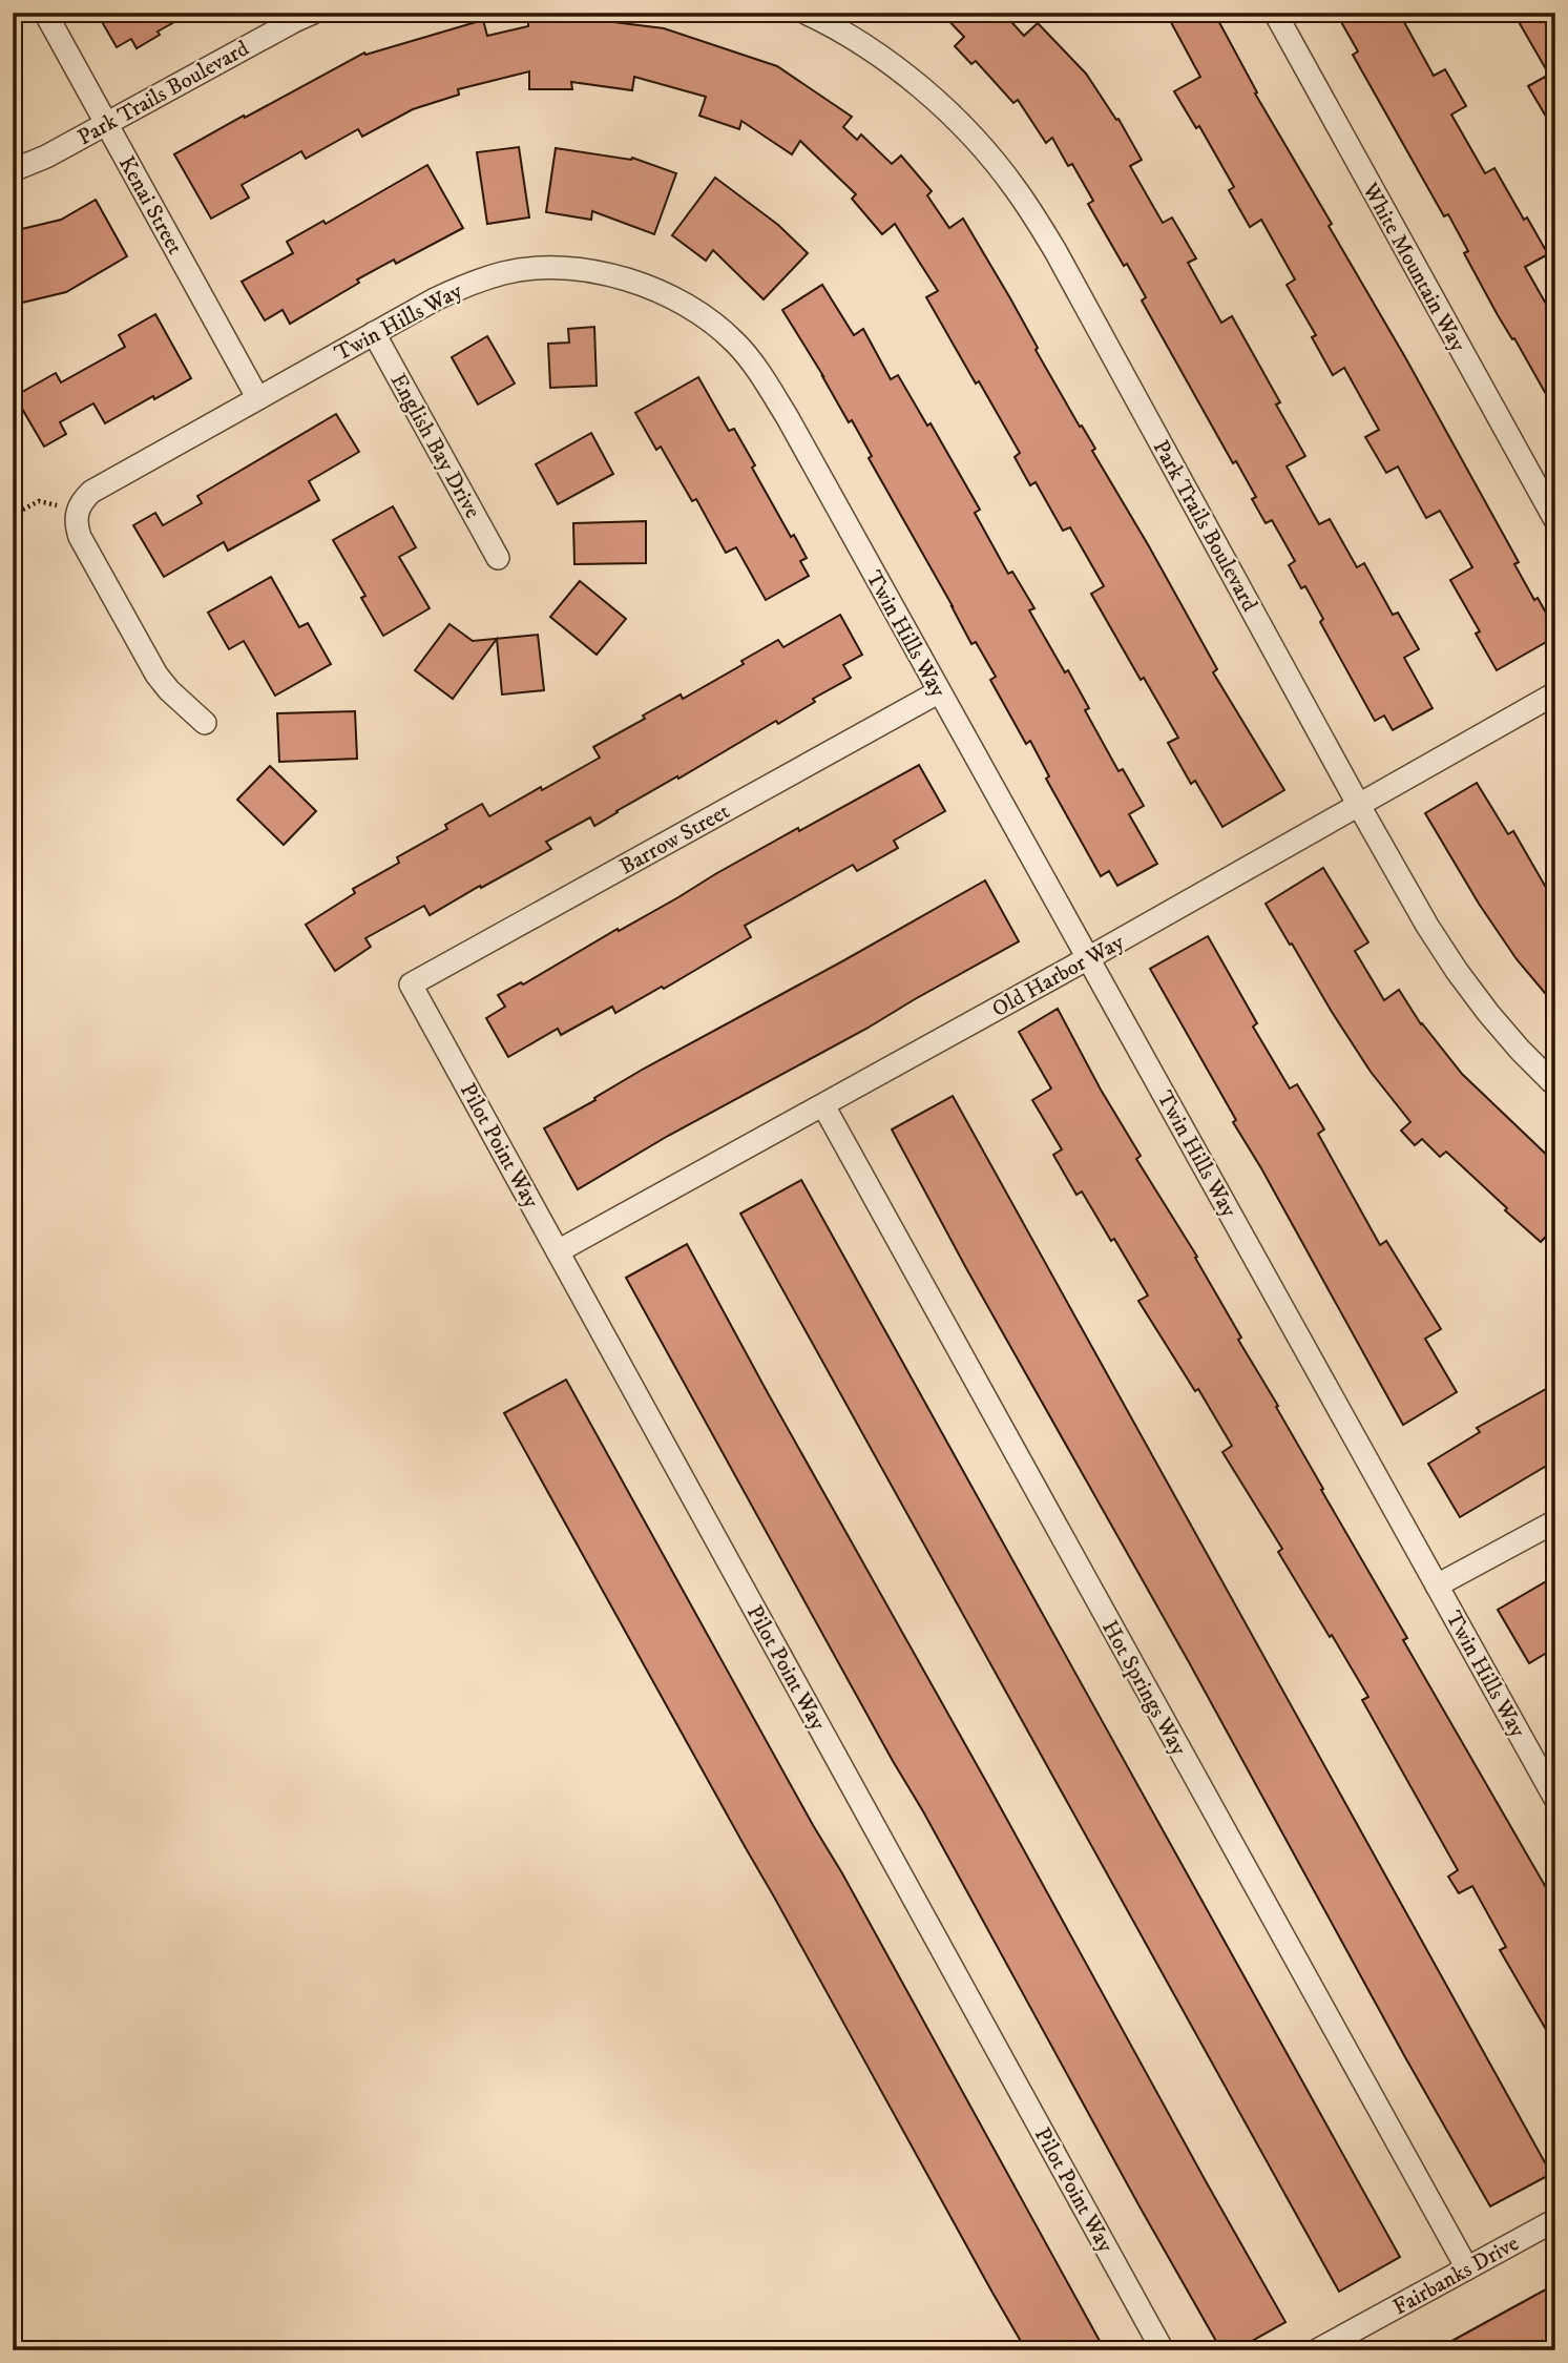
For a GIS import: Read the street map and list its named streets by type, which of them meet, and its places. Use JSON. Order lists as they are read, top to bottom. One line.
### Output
{"streets":{"street":["Park Trails Boulevard","Kenai Street","White Mountain Way","Twin Hills Way","English Bay Drive","Barrow Street","Old Harbor Way","Pilot Point Way","Hot Springs Way","Fairbanks Drive"]},"crossings":[["Park Trails Boulevard","Kenai Street"],["Park Trails Boulevard","Old Harbor Way"],["Kenai Street","Twin Hills Way"],["Twin Hills Way","English Bay Drive"],["Twin Hills Way","Barrow Street"],["Twin Hills Way","Old Harbor Way"],["Barrow Street","Pilot Point Way"],["Old Harbor Way","Pilot Point Way"],["Old Harbor Way","Hot Springs Way"],["Hot Springs Way","Fairbanks Drive"]]}
